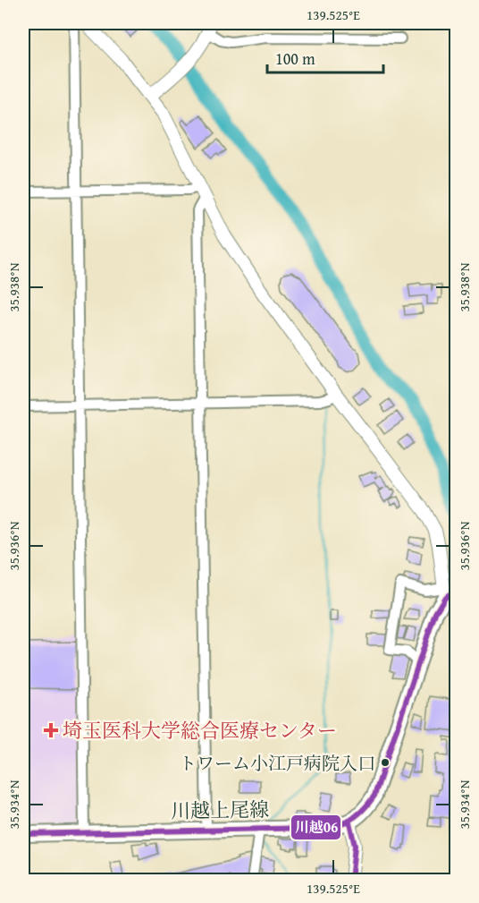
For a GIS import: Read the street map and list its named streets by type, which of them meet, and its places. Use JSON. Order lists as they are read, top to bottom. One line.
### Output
{"streets":{"main road":["川越上尾線"]},"places":{"health":["埼玉医科大学総合医療センター"],"other":["トワーム小江戸病院入口"]},"lines":["transit line 川越06"],"scale_bar":"100 m","coordinates":["139.525°E","35.938°N","35.936°N","35.934°N"]}
